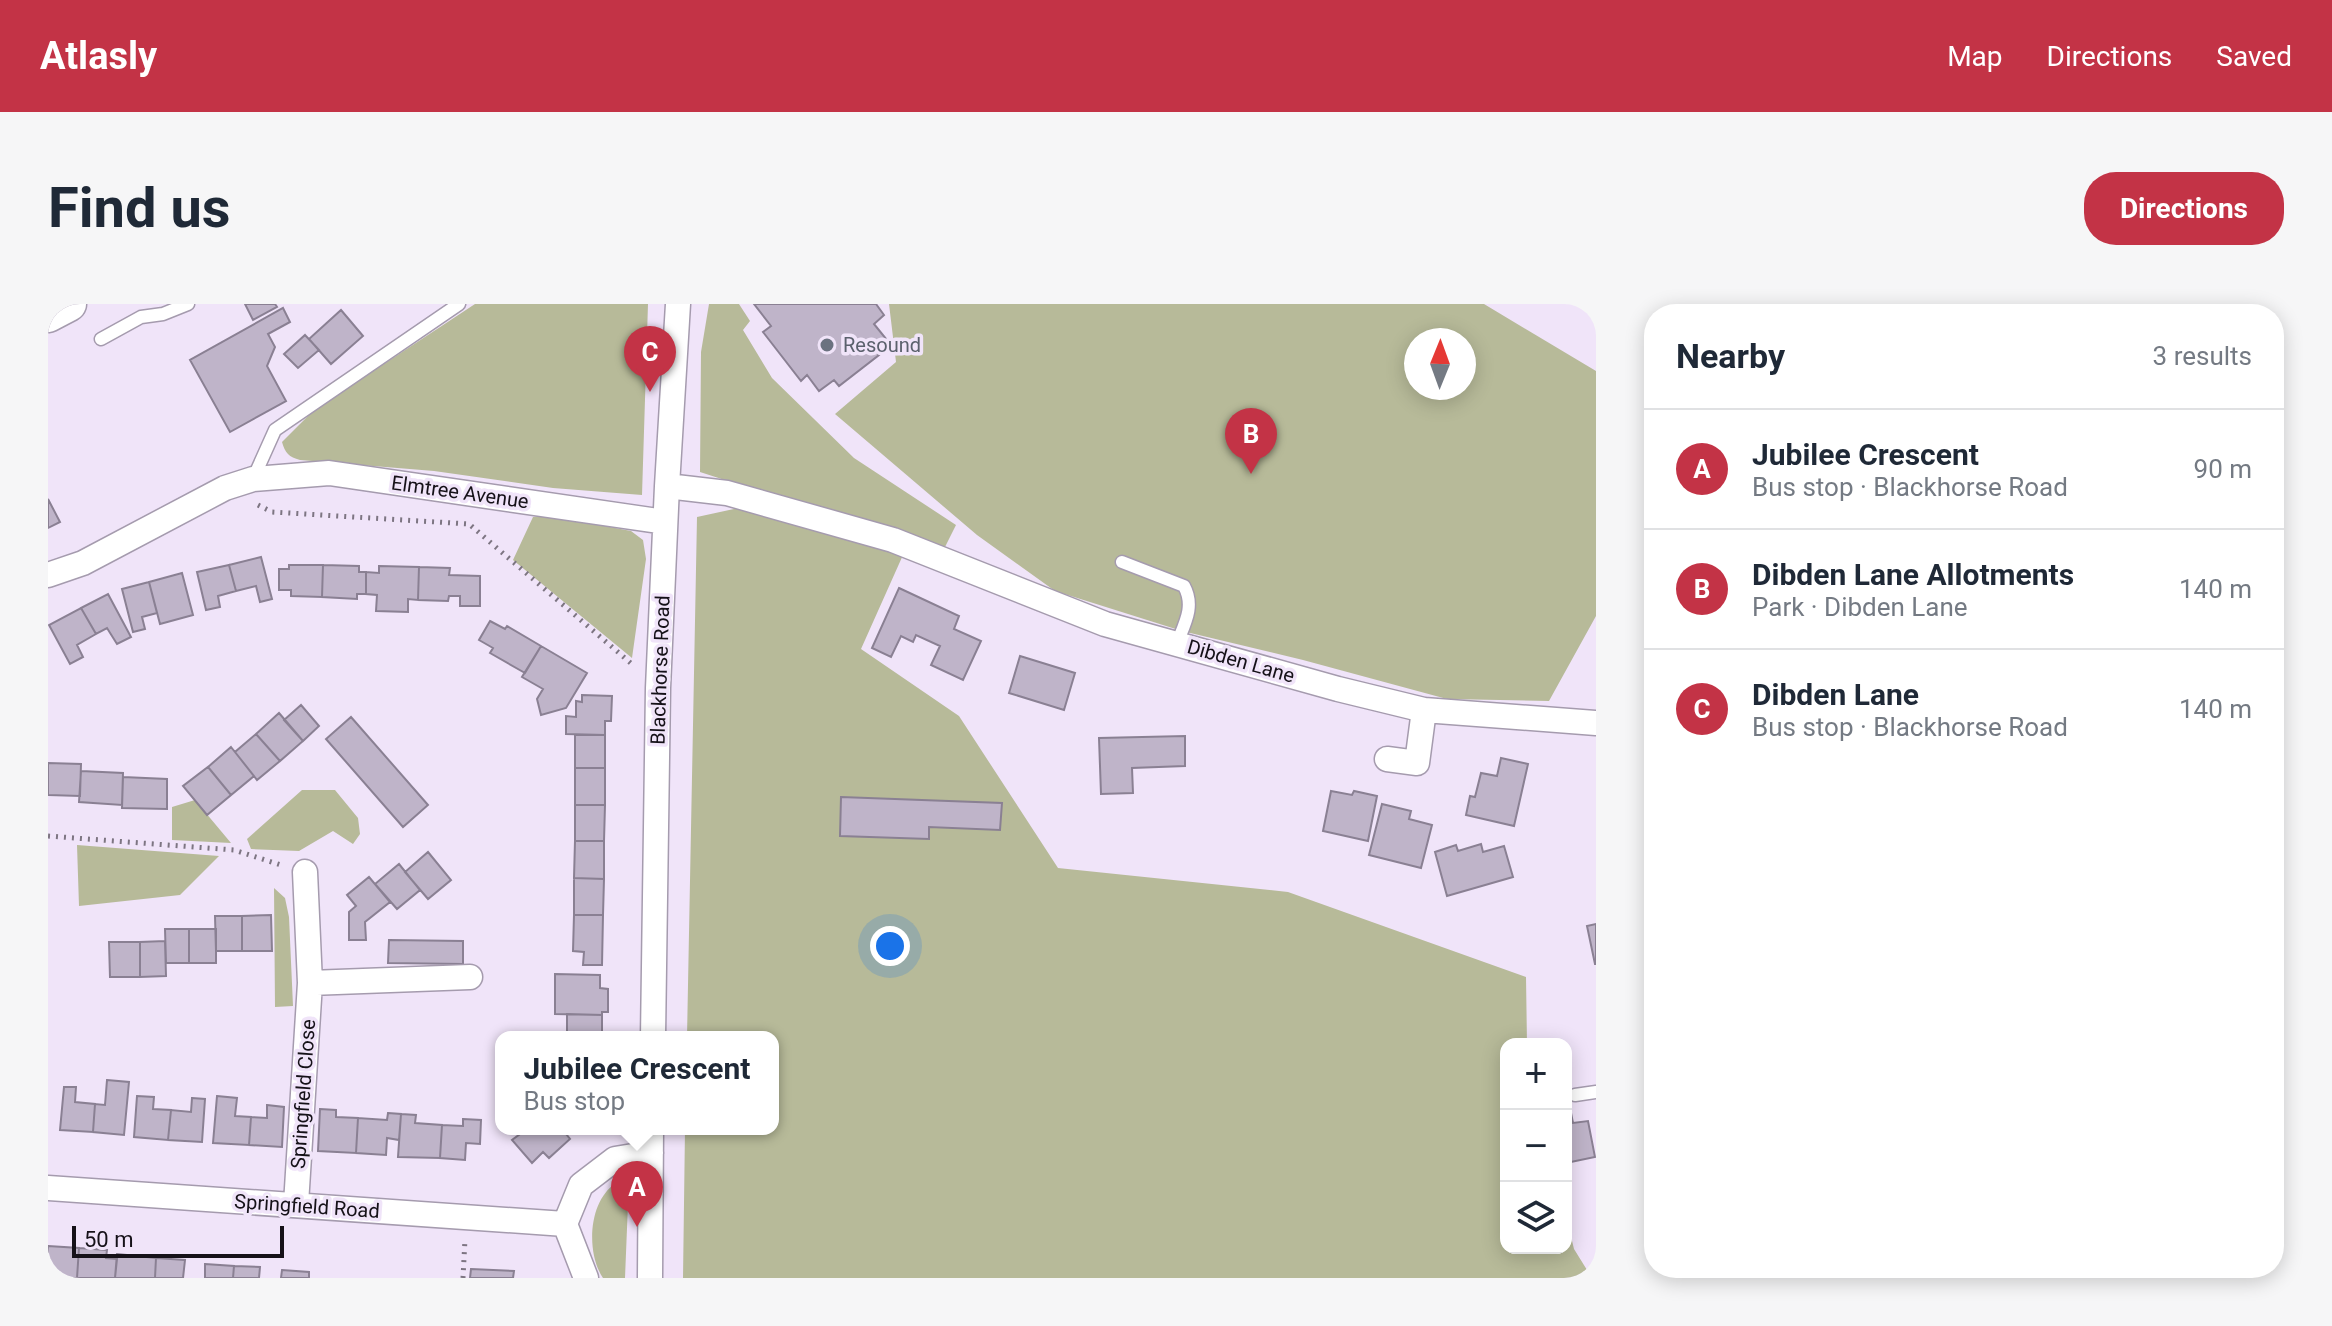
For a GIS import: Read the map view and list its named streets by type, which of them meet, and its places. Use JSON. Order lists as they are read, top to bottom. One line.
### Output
{"streets":{"street":["Elmtree Avenue","Dibden Lane","Blackhorse Road","Springfield Close","Springfield Road"]},"crossings":[["Elmtree Avenue","Blackhorse Road"],["Dibden Lane","Blackhorse Road"],["Springfield Close","Springfield Road"]],"places":["Resound"],"scale_bar":"50 m","north":"top","page":{"header":"Atlasly","nav":["Map","Directions","Saved"],"buttons":"Directions","title":"Find us","heading":["Nearby","3 results"],"pins":["C","B","A"],"list":[{"mark":"A","name":"Jubilee Crescent","note":"Bus stop · Blackhorse Road","value":"90 m"},{"mark":"B","name":"Dibden Lane Allotments","note":"Park · Dibden Lane","value":"140 m"},{"mark":"C","name":"Dibden Lane","note":"Bus stop · Blackhorse Road","value":"140 m"}],"popup":["Jubilee Crescent","Bus stop"],"map_buttons":["+","−"],"scale":"50 m"}}
